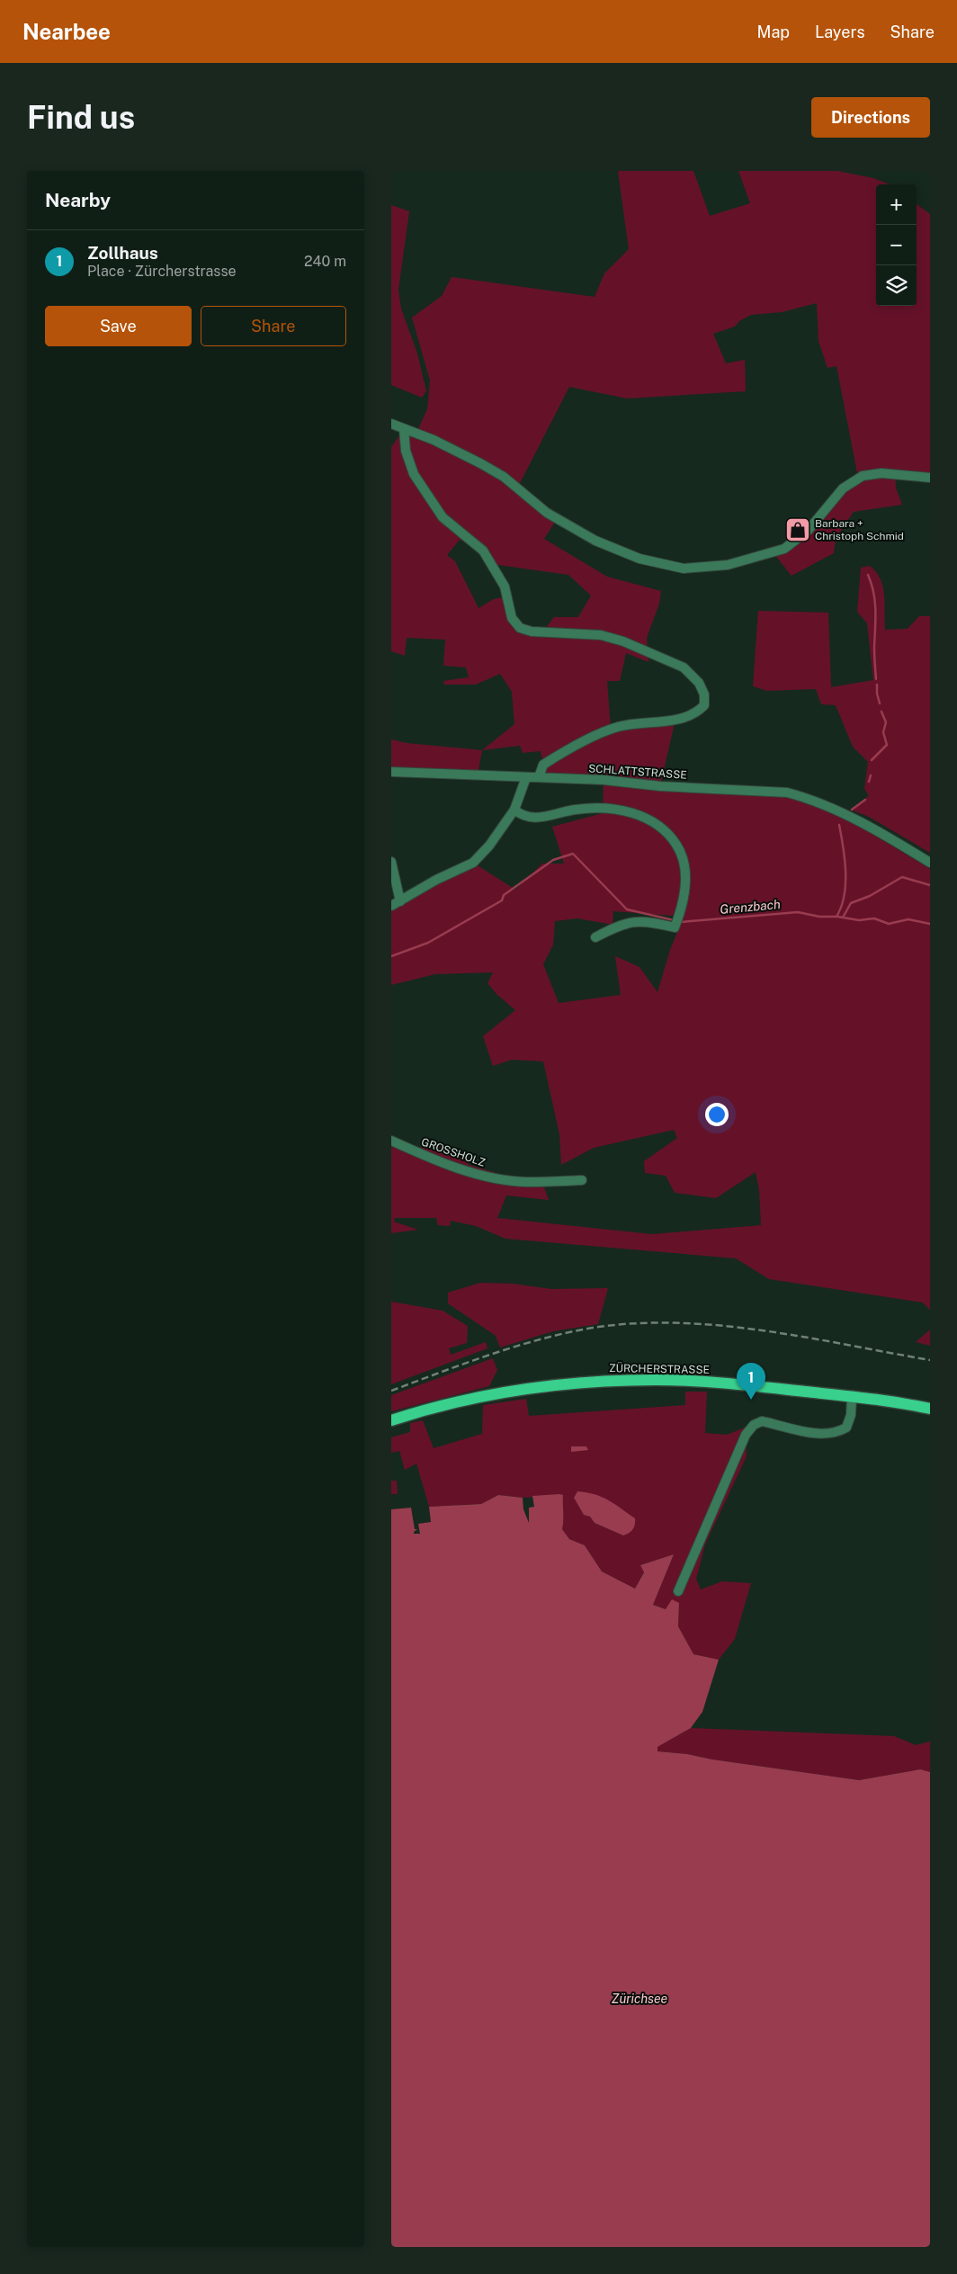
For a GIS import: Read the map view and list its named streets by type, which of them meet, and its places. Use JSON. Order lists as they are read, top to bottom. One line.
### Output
{"streets":{"main road":["ZÜRCHERSTRASSE"],"street":["SCHLATTSTRASSE","GROSSHOLZ"]},"water":["Grenzbach","Zürichsee"],"places":{"shop":["Barbara + Christoph Schmid"]},"page":{"header":"Nearbee","nav":["Map","Layers","Share"],"buttons":["Directions",["Save","Share"]],"title":"Find us","heading":"Nearby","map_buttons":["+","−"],"list":[{"mark":"1","name":"Zollhaus","note":"Place · Zürcherstrasse","value":"240 m"}],"pins":"1"}}
